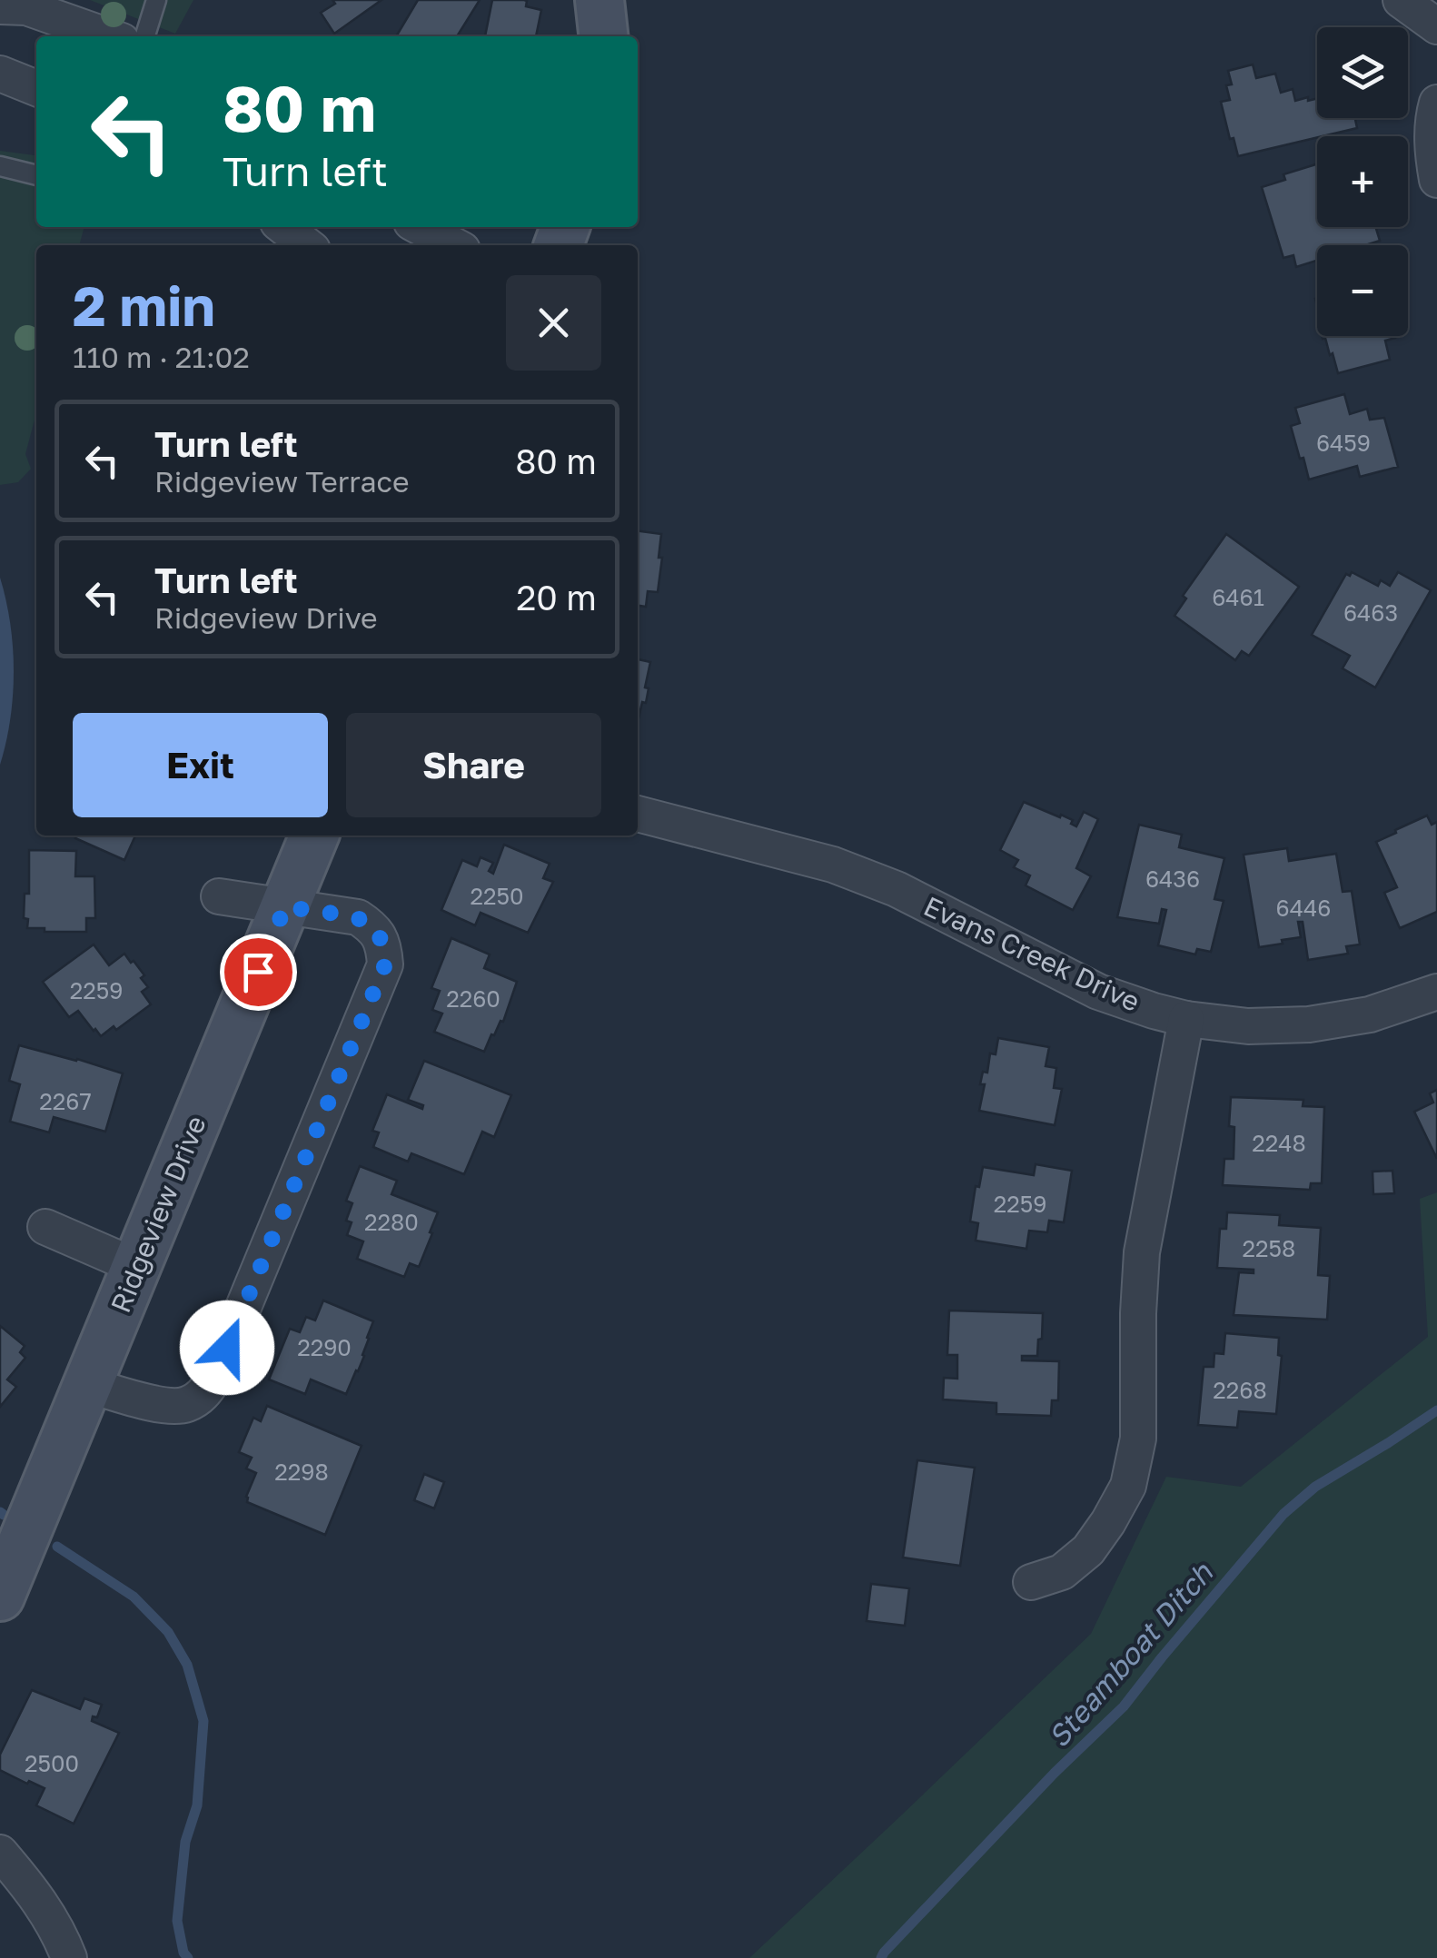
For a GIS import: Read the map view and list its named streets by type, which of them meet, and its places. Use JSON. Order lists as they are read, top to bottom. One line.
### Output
{"streets":{"street":["Evans Creek Drive","Ridgeview Drive"]},"water":["Steamboat Ditch"],"house_numbers":["6459","6461","6463","6436","2250","6446","2259","2260","2267","2248","2259","2280","2258","2290","2268","2298","2500"],"page":{"map_buttons":["+","−"],"turn":["80 m","Turn left"],"heading":["2 min","110 m · 21:02"],"list":[{"name":"Turn left","note":"Ridgeview Terrace","value":"80 m"},{"name":"Turn left","note":"Ridgeview Drive","value":"20 m"}],"buttons":["Exit","Share"]}}
